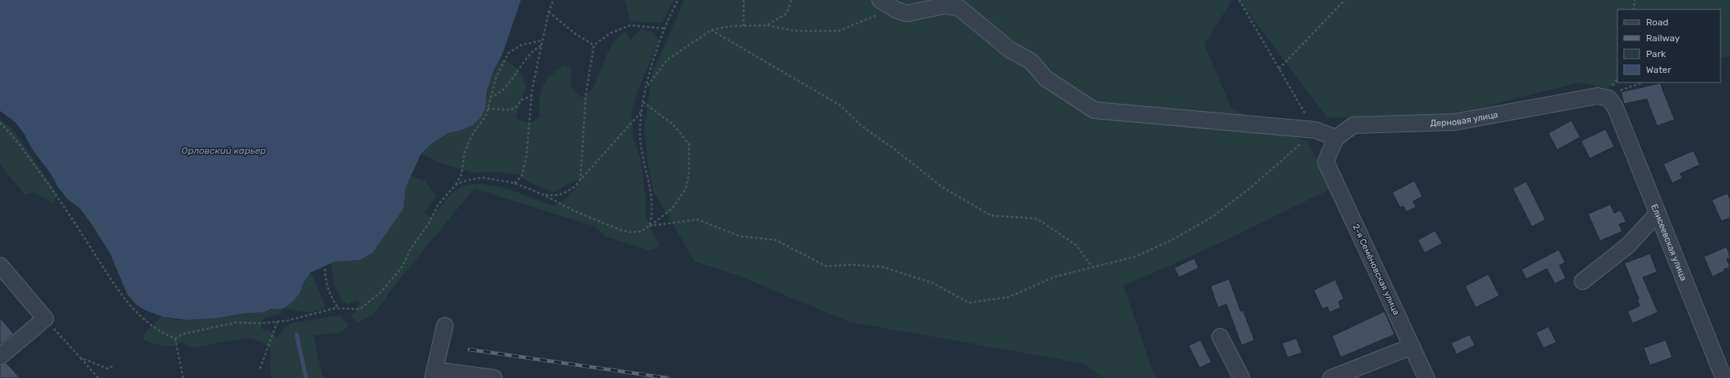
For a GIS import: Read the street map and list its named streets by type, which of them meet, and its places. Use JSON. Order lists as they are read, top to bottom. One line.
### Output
{"streets":{"street":["Дерновая улица","Елисеевская улица","2-я Семёновская улица"]},"crossings":[["Дерновая улица","Елисеевская улица"],["Дерновая улица","2-я Семёновская улица"]],"water":["Орловский карьер"],"legend":["Road","Railway","Park","Water"]}
